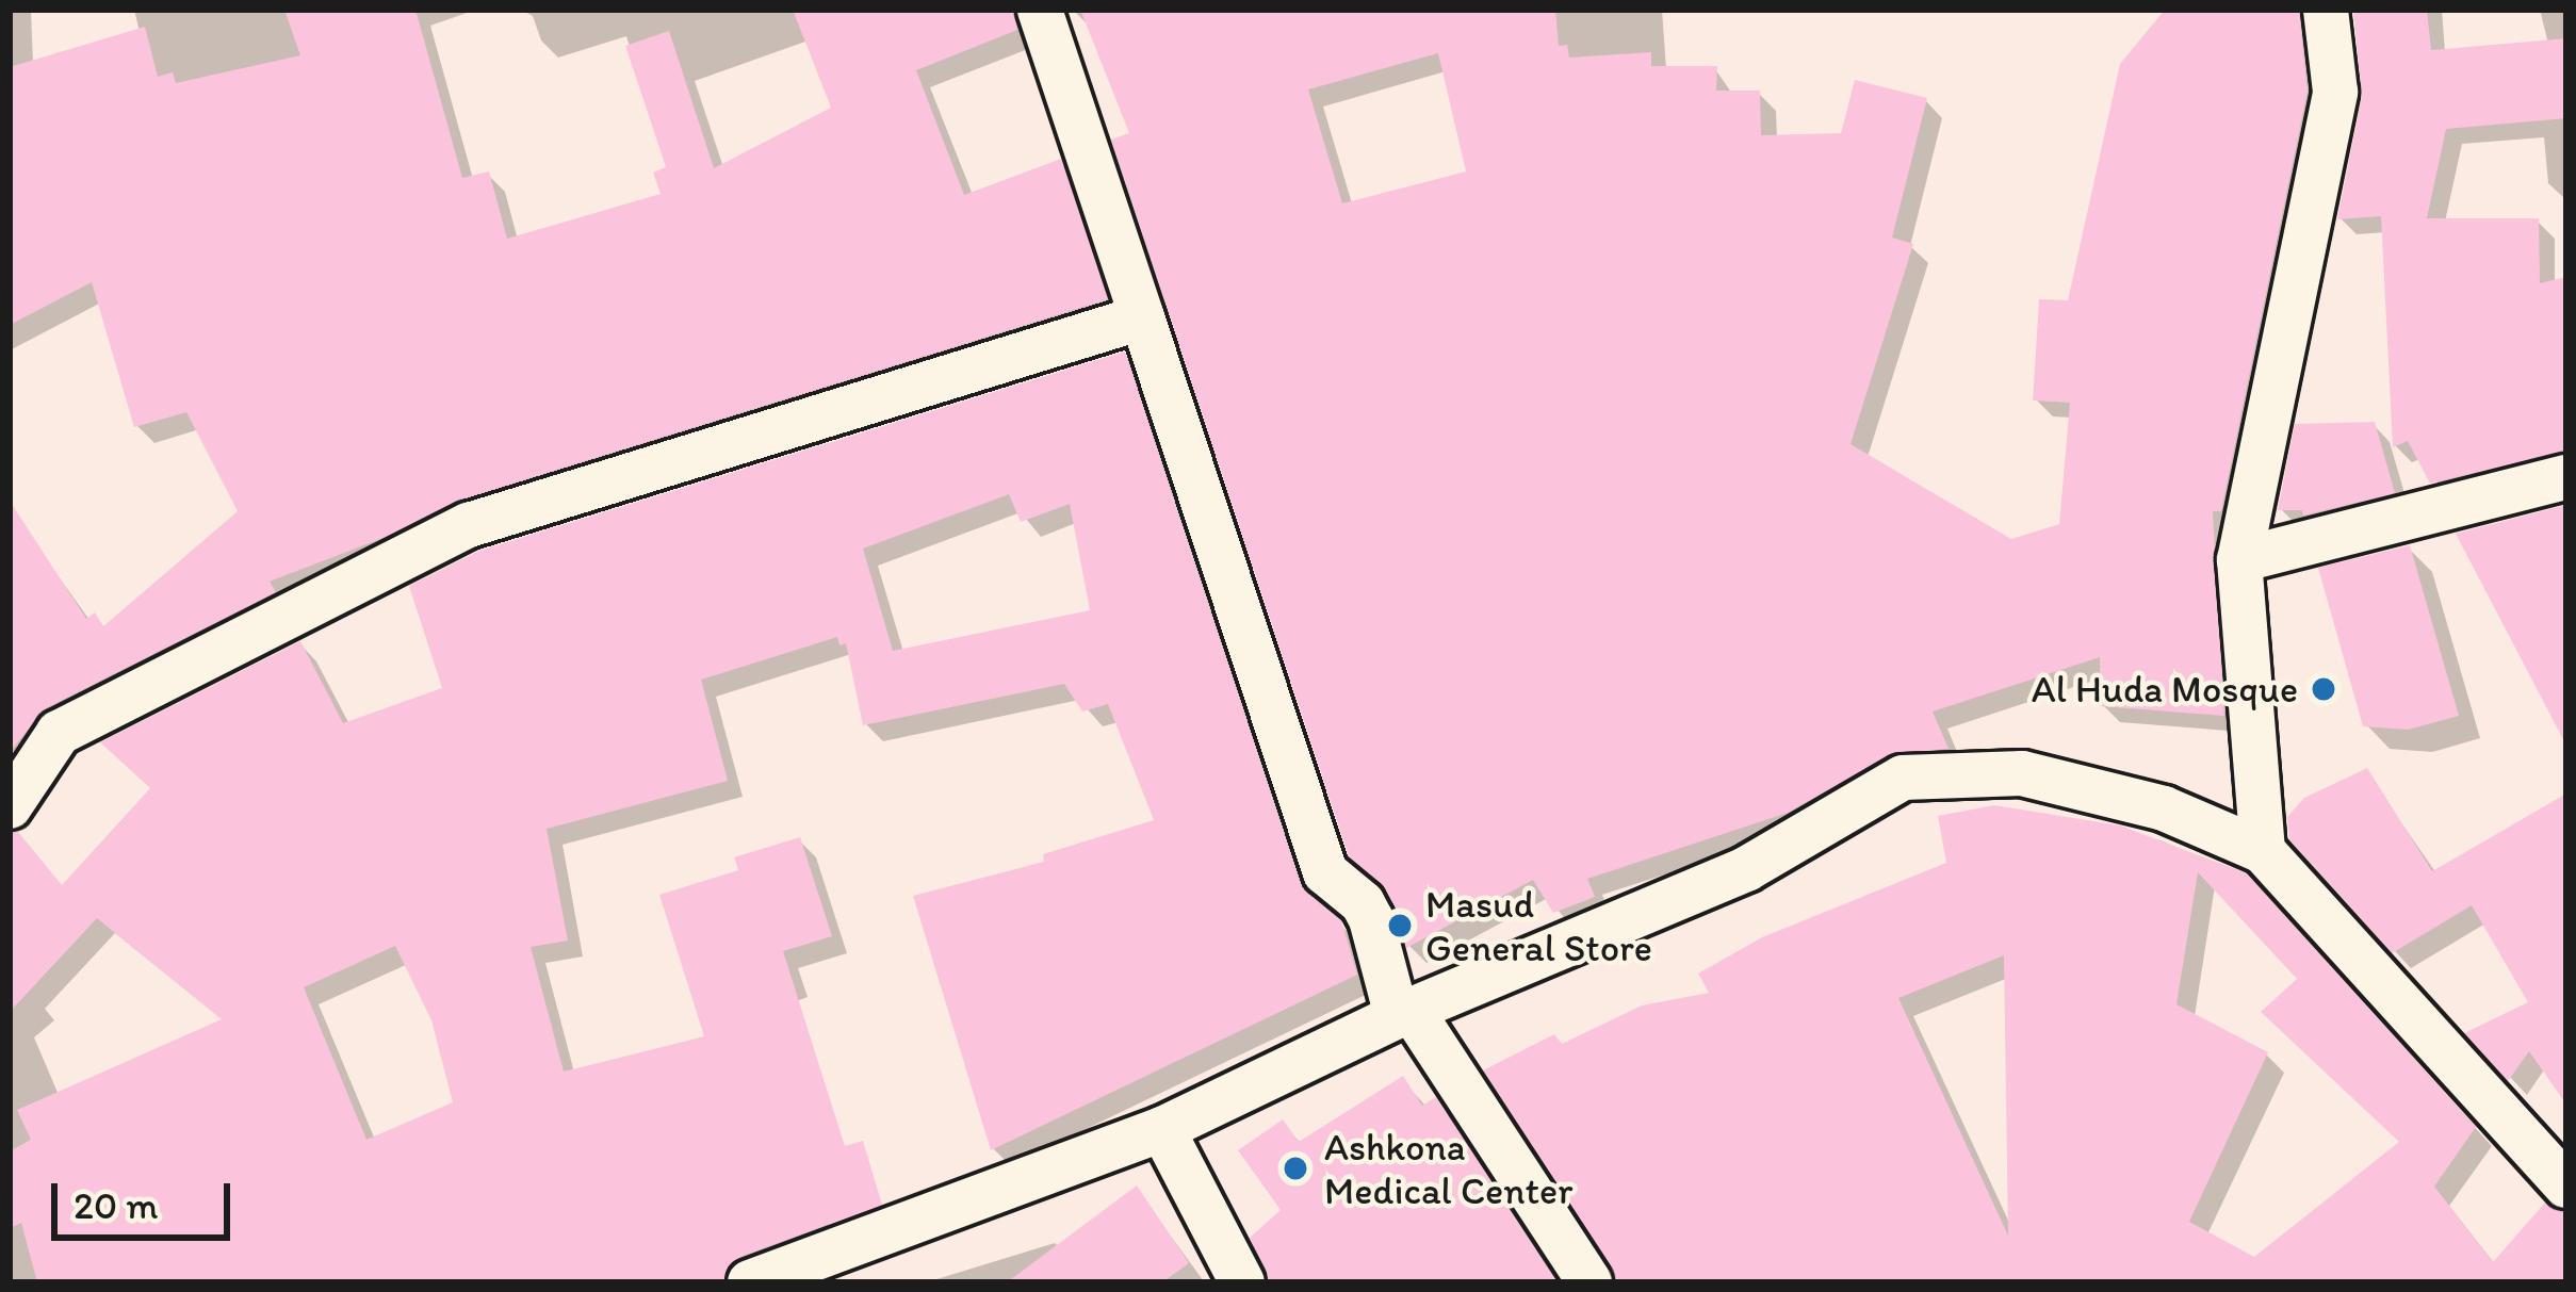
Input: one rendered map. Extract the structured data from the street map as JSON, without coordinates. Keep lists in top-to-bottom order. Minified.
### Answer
{"places":["Al Huda Mosque","Masud General Store","Ashkona Medical Center"],"scale_bar":"20 m"}
